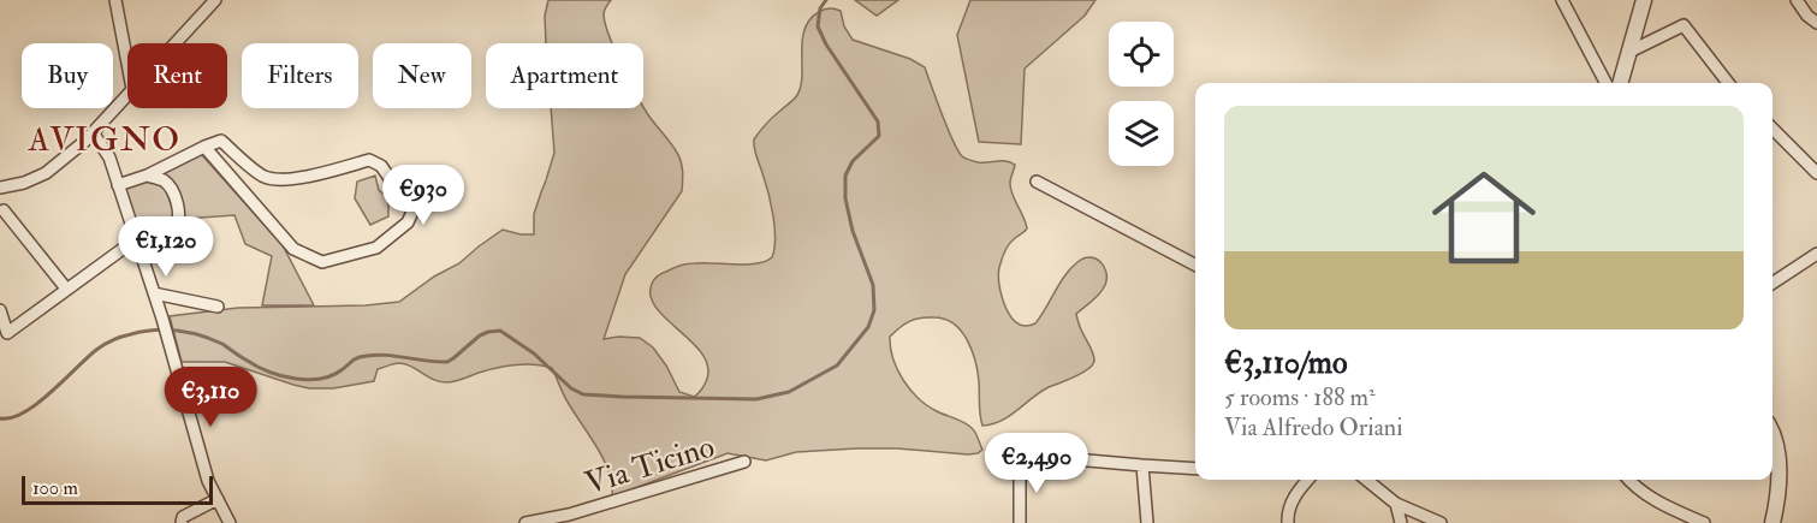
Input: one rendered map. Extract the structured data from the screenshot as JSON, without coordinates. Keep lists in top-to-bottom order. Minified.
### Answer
{"streets":{"street":["Via Ticino"]},"districts":["AVIGNO"],"scale_bar":"100 m","page":{"chip":["Buy","Rent","Filters","New","Apartment"],"list":[{"name":"€3,110/mo","note":"5 rooms · 188 m² · Via Alfredo Oriani"}],"price":["€930","€1,120","€3,110","€2,490"],"scale":"100 m"}}
